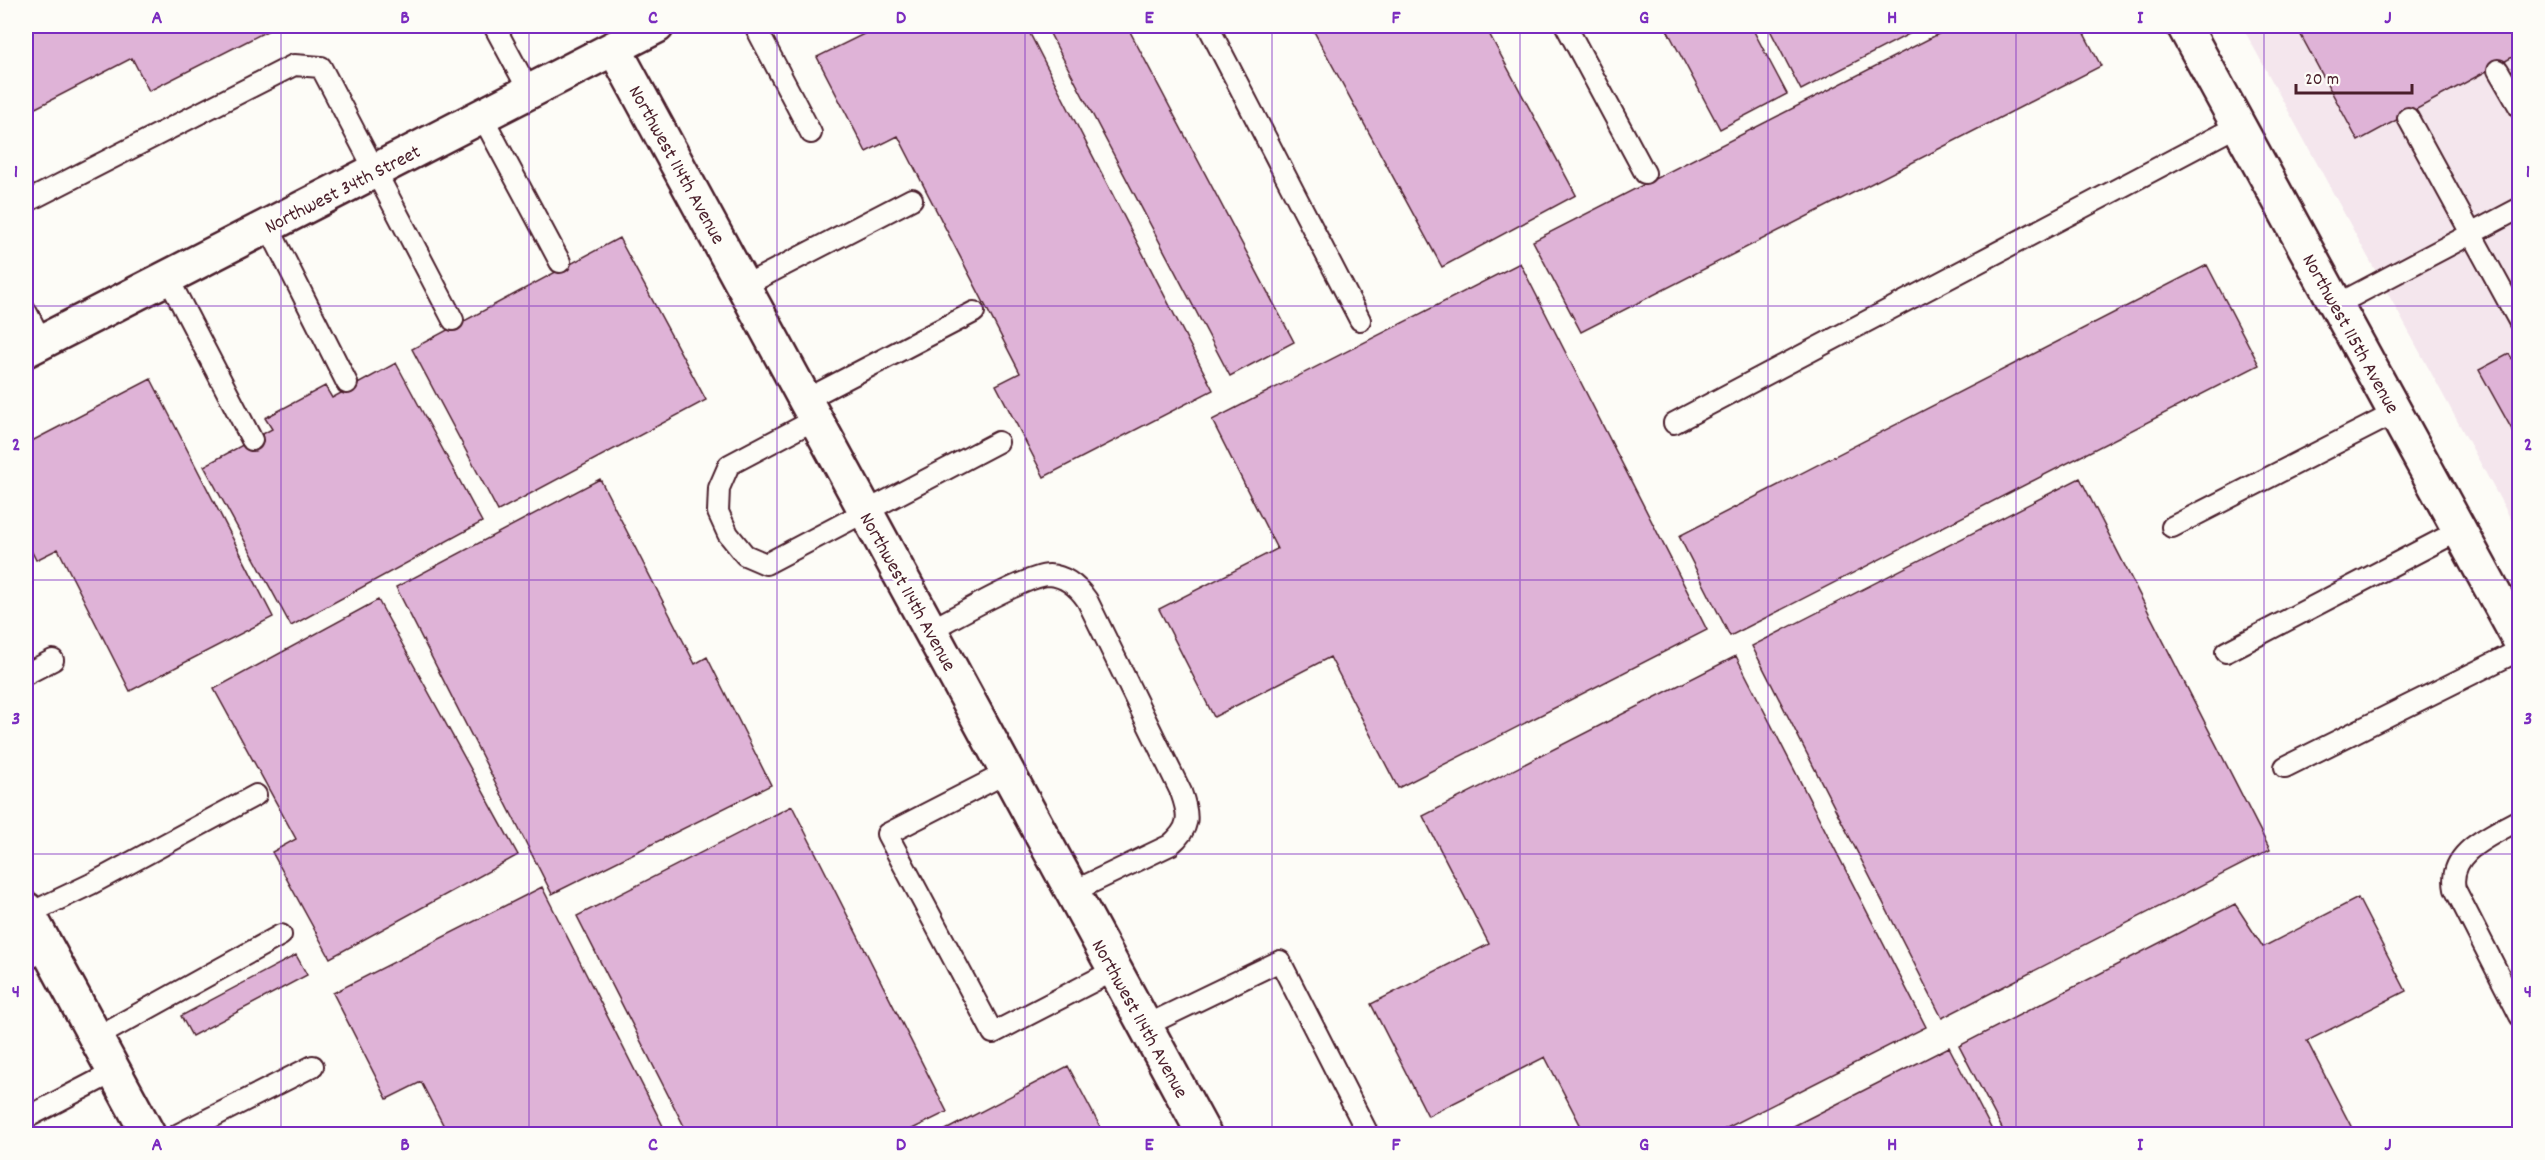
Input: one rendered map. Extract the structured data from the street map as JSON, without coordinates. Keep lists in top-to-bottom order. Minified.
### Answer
{"streets":{"street":["Northwest 114th Avenue","Northwest 34th Street","Northwest 115th Avenue"]},"crossings":[["Northwest 114th Avenue","Northwest 34th Street"]],"scale_bar":"20 m","grid":{"columns":["A","B","C","D","E","F","G","H","I","J"],"rows":["1","2","3","4"]}}
